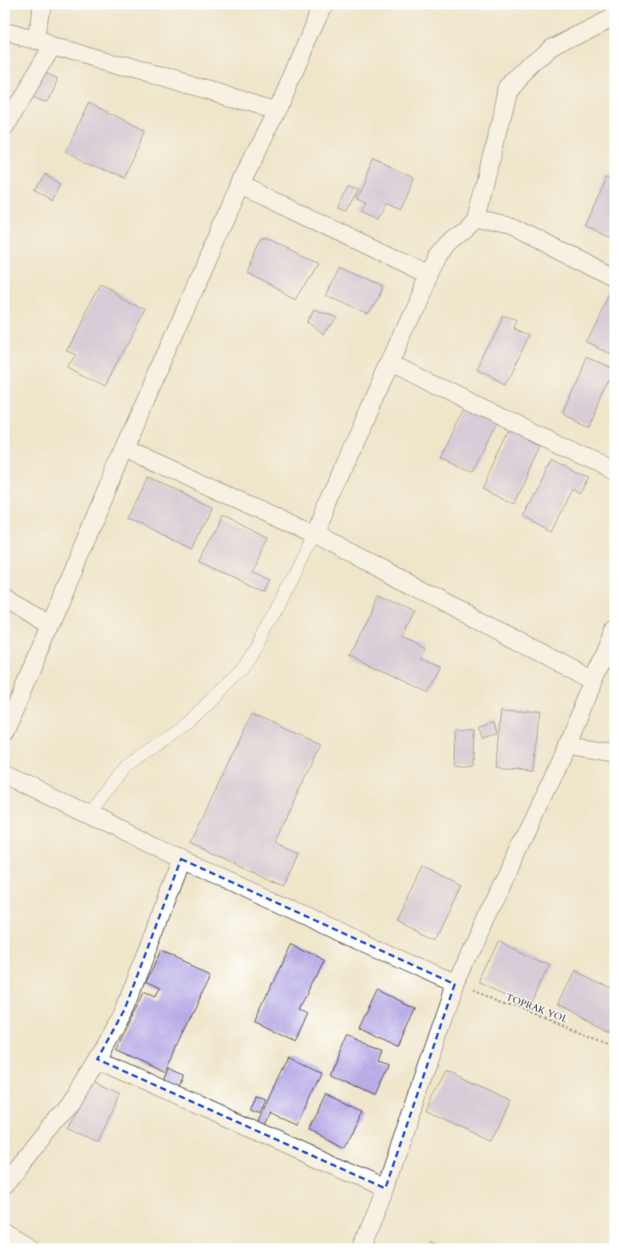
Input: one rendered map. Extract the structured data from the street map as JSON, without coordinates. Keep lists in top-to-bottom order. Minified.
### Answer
{"streets":{"path":["TOPRAK YOL"]}}
